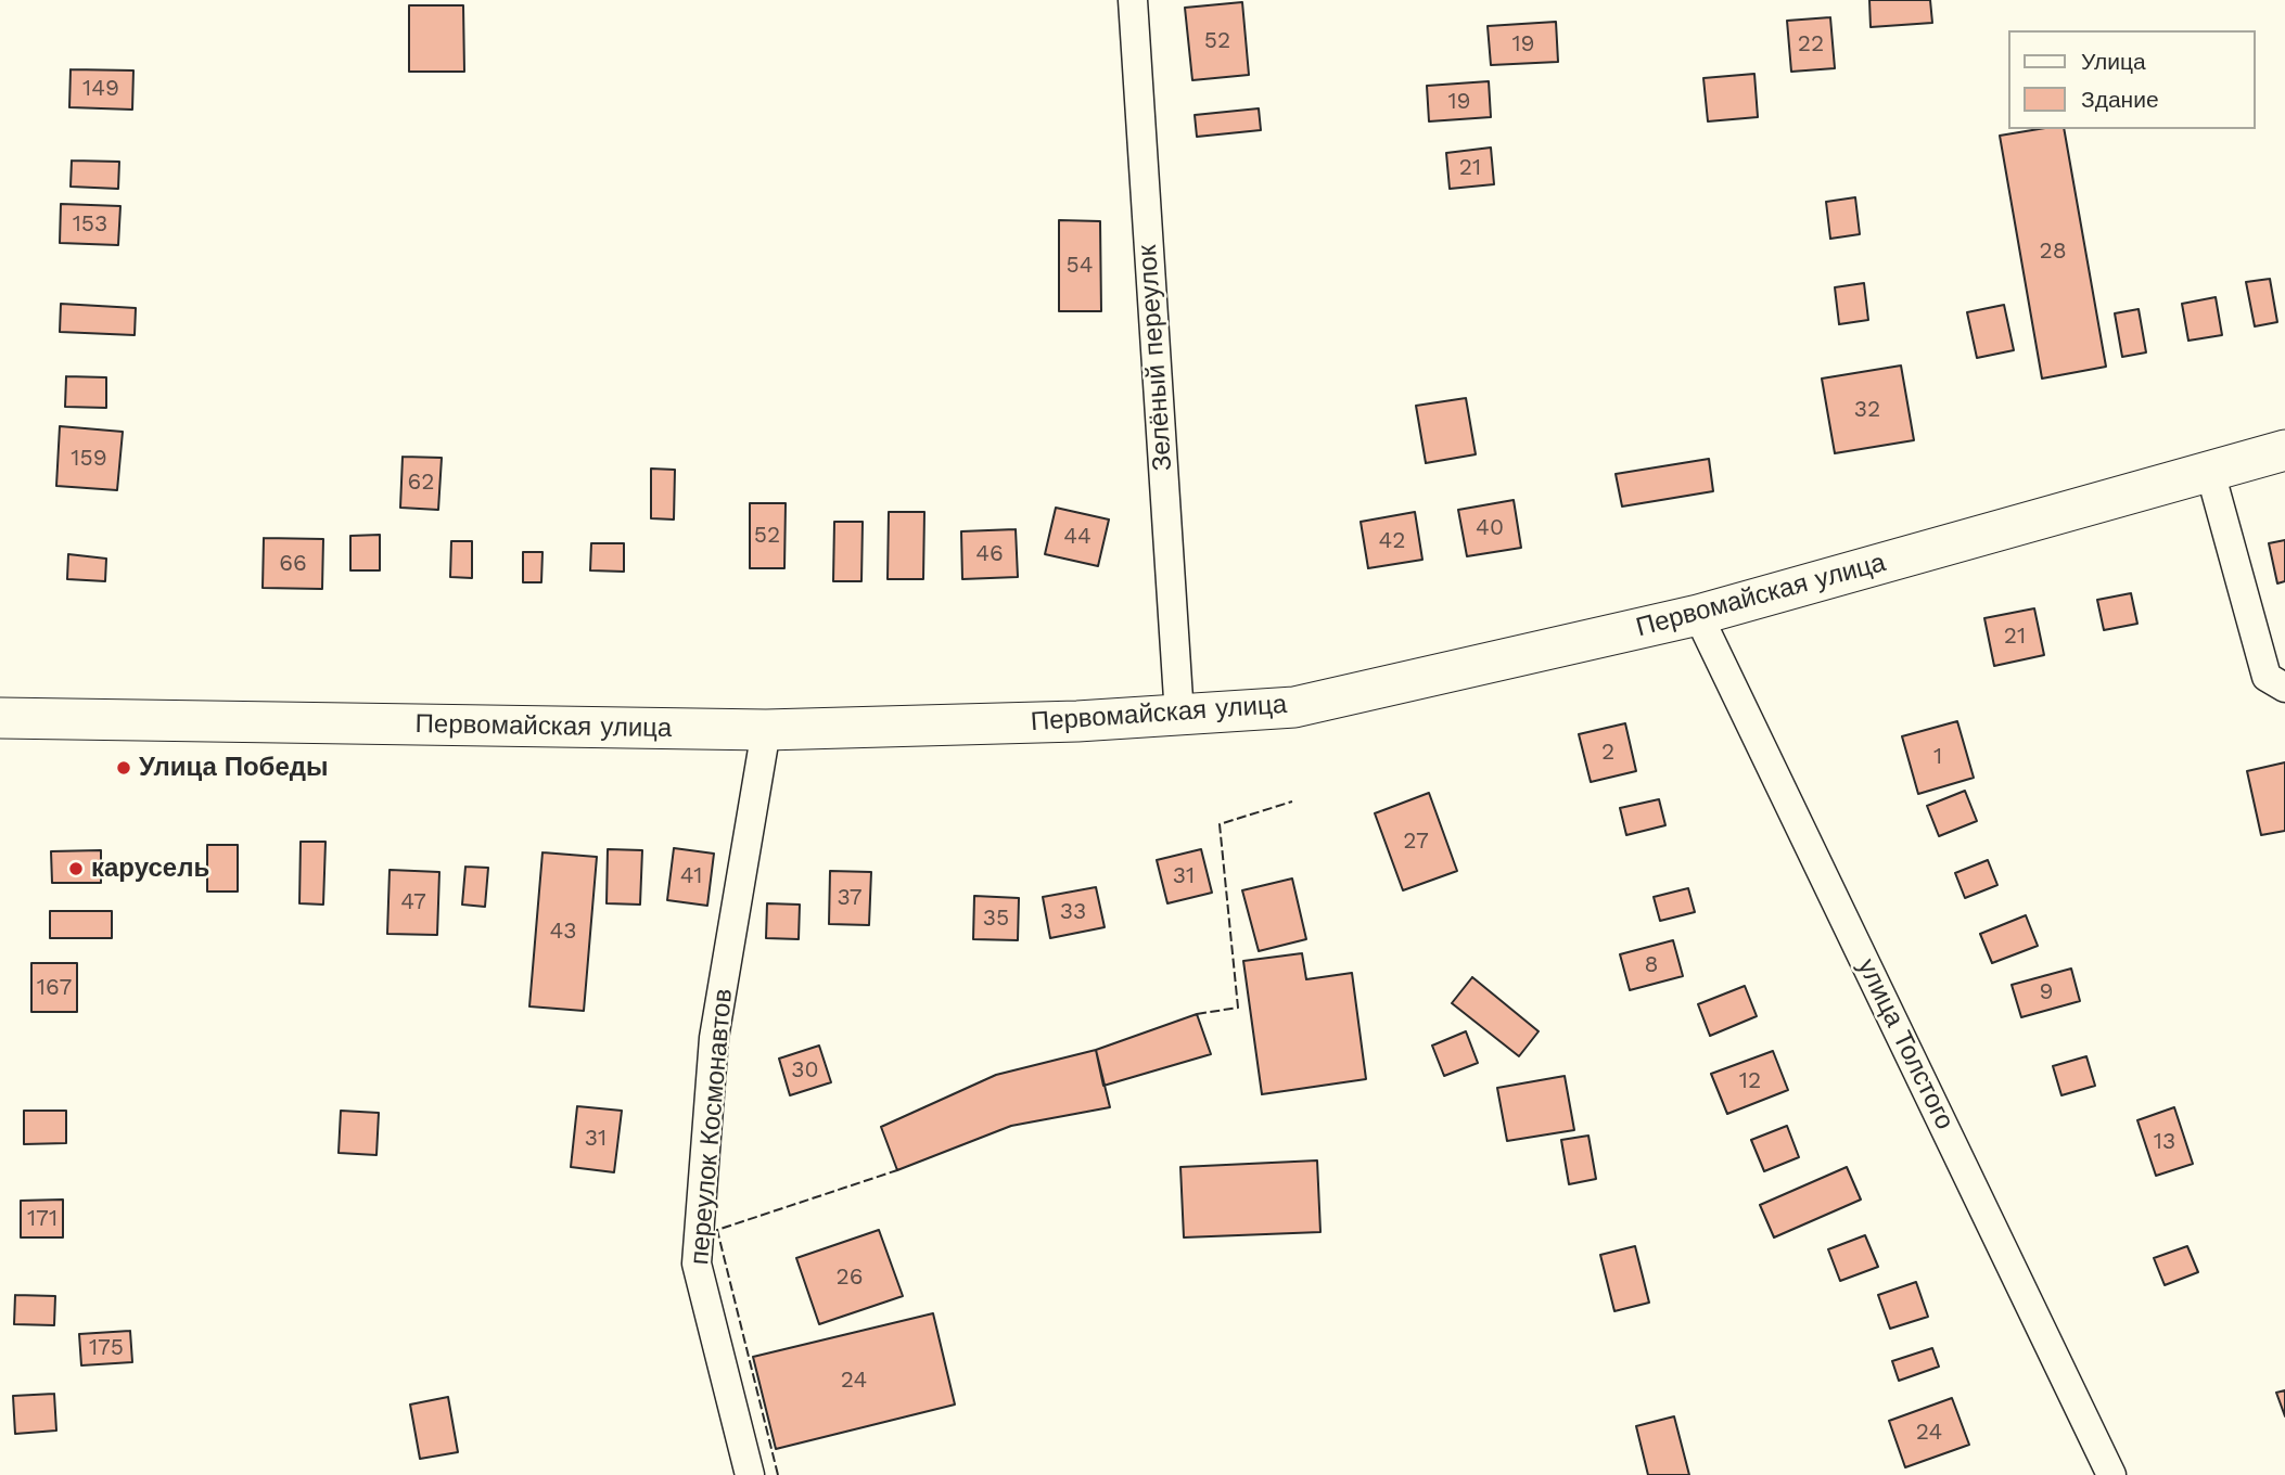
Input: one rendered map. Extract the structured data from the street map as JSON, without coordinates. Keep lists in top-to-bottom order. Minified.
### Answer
{"streets":{"main road":["Первомайская улица"],"street":["Зелёный переулок","улица Толстого","переулок Космонавтов"]},"crossings":[["Зелёный переулок","Первомайская улица"],["Первомайская улица","улица Толстого"],["Первомайская улица","переулок Космонавтов"]],"places":["Улица Победы","карусель"],"house_numbers":["52","19","22","149","19","21","153","28","54","32","159","62","40","52","44","42","46","66","21","2","1","27","41","31","37","47","33","35","43","8","167","9","30","12","31","13","171","26","175","24","24"],"legend":["Улица","Здание"]}
